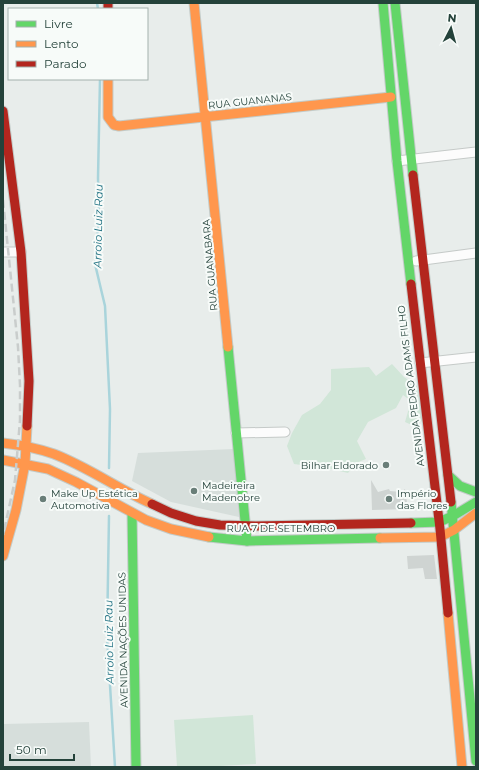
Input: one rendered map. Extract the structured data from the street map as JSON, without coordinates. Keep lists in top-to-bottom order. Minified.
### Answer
{"streets":{"main road":["RUA GUANANAS","RUA GUANABARA","AVENIDA PEDRO ADAMS FILHO","RUA 7 DE SETEMBRO","AVENIDA NAÇÕES UNIDAS"]},"crossings":[["RUA GUANANAS","RUA GUANABARA"],["RUA GUANANAS","AVENIDA PEDRO ADAMS FILHO"],["RUA GUANABARA","RUA 7 DE SETEMBRO"],["AVENIDA PEDRO ADAMS FILHO","RUA 7 DE SETEMBRO"],["RUA 7 DE SETEMBRO","AVENIDA NAÇÕES UNIDAS"]],"water":["Arroio Luiz Rau"],"places":["Bilhar Eldorado","Madeireira Madenobre","Make Up Estética Automotiva","Império das Flores"],"legend":["Livre","Lento","Parado"],"scale_bar":"50 m","north":"top"}
